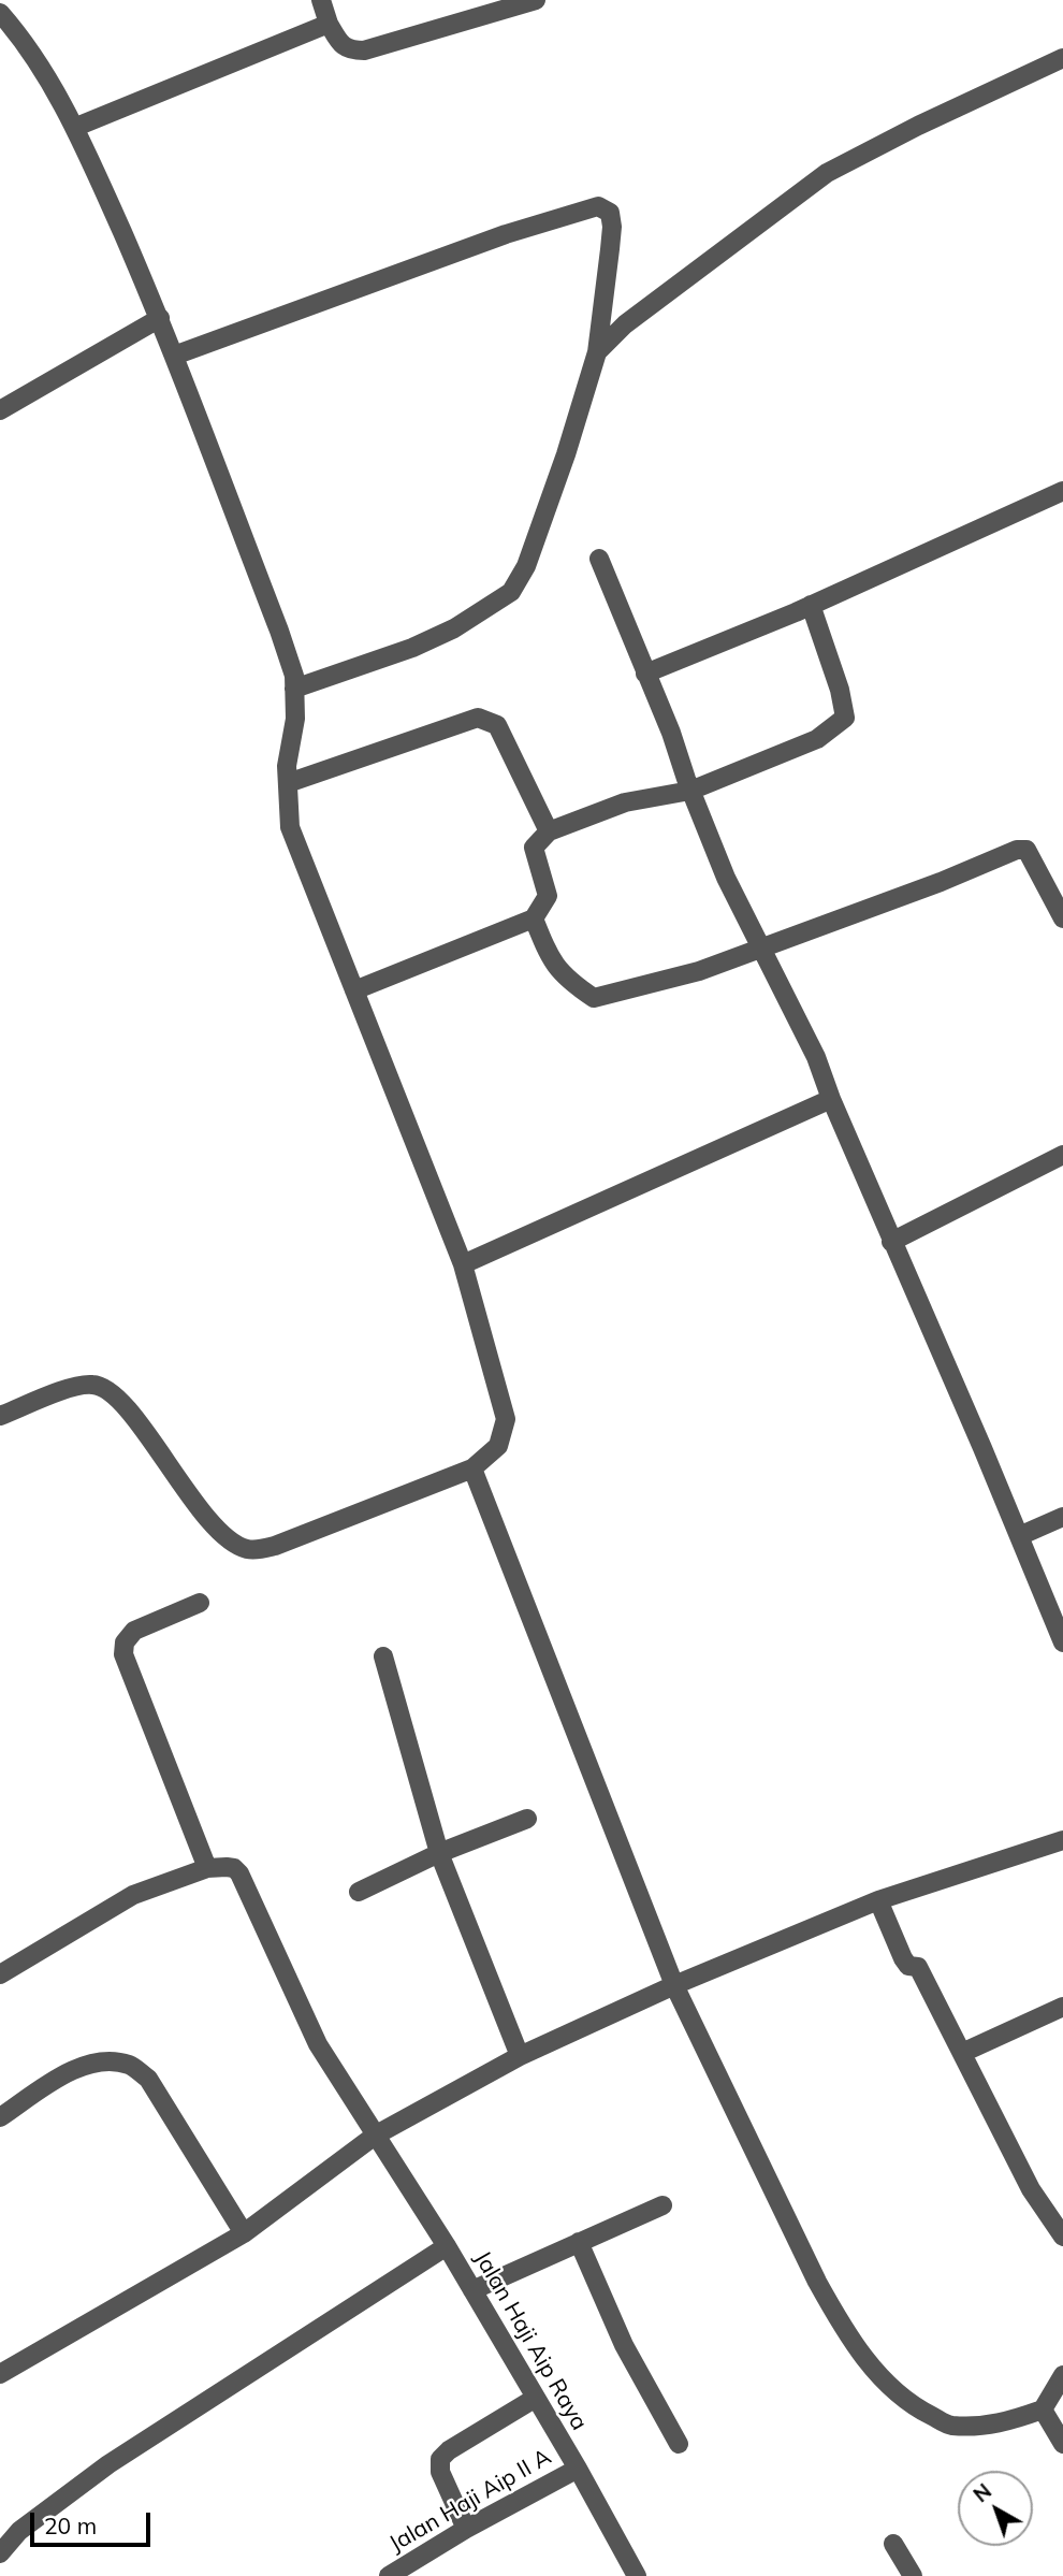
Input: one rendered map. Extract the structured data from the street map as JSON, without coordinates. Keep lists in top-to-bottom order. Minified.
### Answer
{"streets":{"street":["Jalan Haji Aip Raya","Jalan Haji Aip II A"]},"crossings":[["Jalan Haji Aip Raya","Jalan Haji Aip II A"]],"scale_bar":"20 m","north":"top left"}
